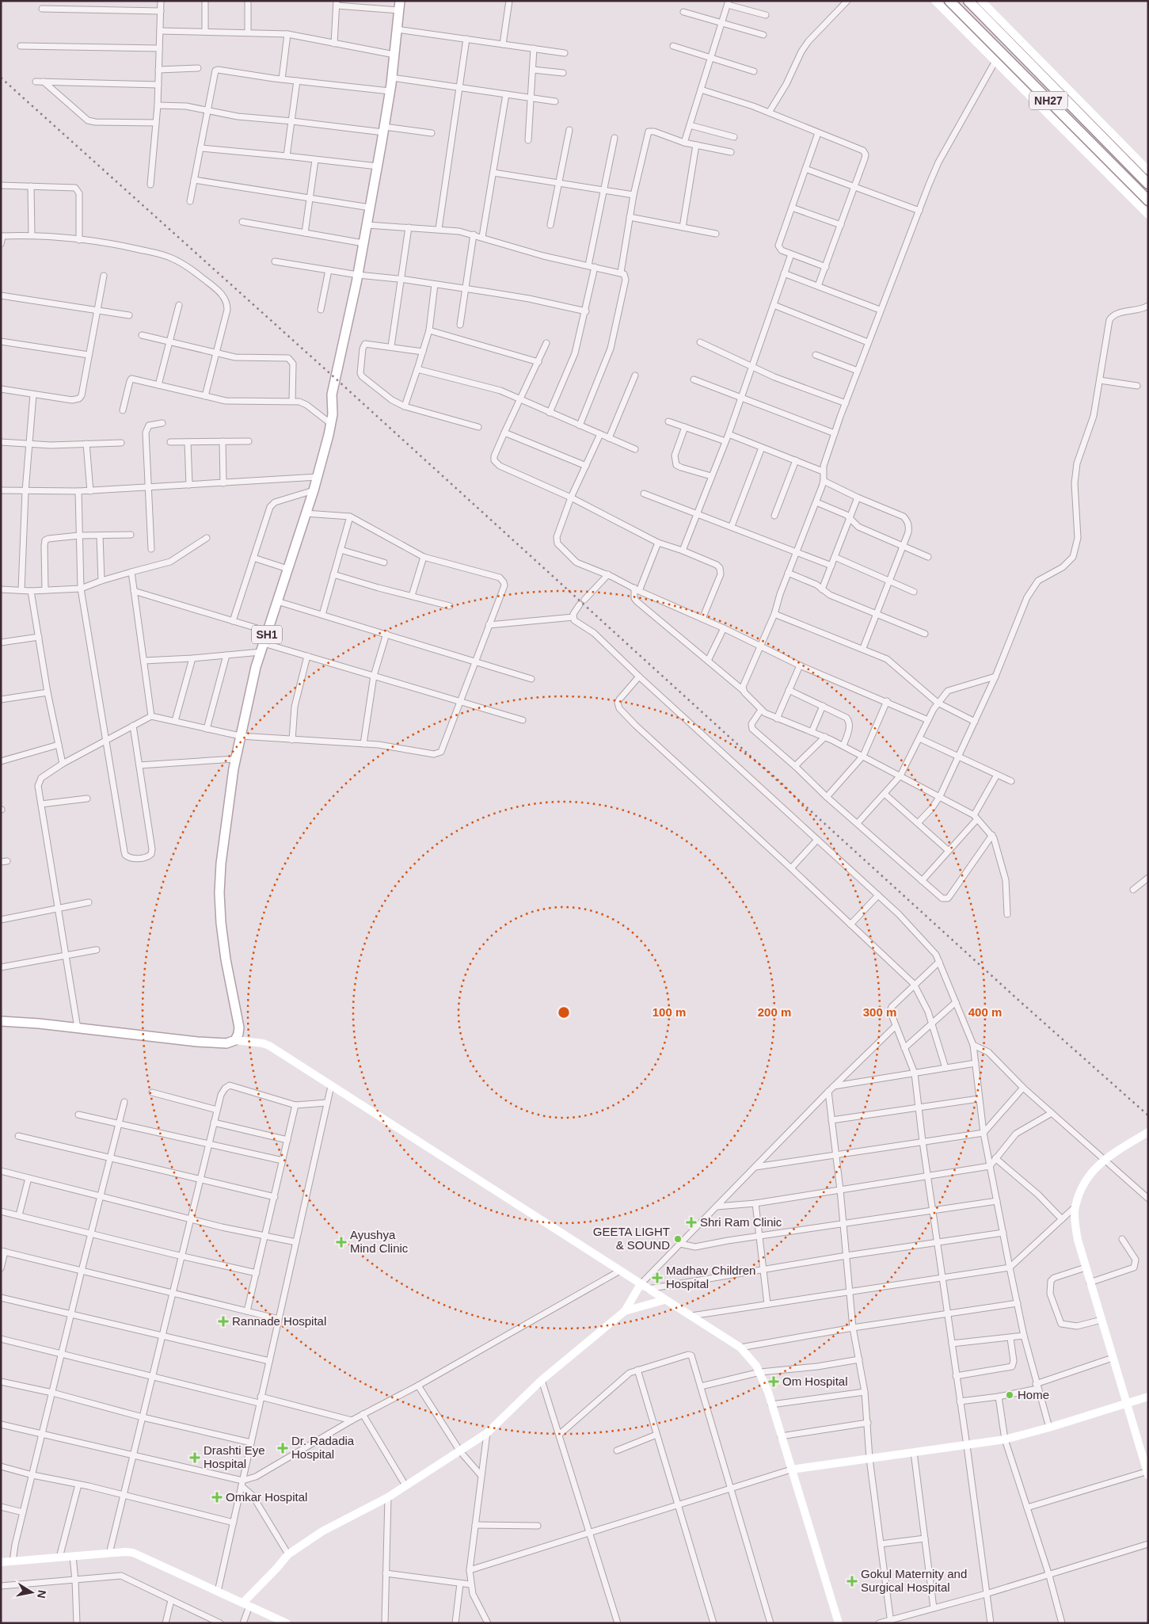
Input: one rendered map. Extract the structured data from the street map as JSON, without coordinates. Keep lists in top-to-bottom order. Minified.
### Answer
{"streets":{"highway":["NH27"],"main road":["SH1"]},"places":{"health":["Shri Ram Clinic","Ayushya Mind Clinic","Madhav Children Hospital","Rannade Hospital","Om Hospital","Dr. Radadia Hospital","Drashti Eye Hospital","Omkar Hospital","Gokul Maternity and Surgical Hospital"],"other":["GEETA LIGHT & SOUND","Home"]},"north":"right","rings":["100 m","200 m","300 m","400 m"]}
